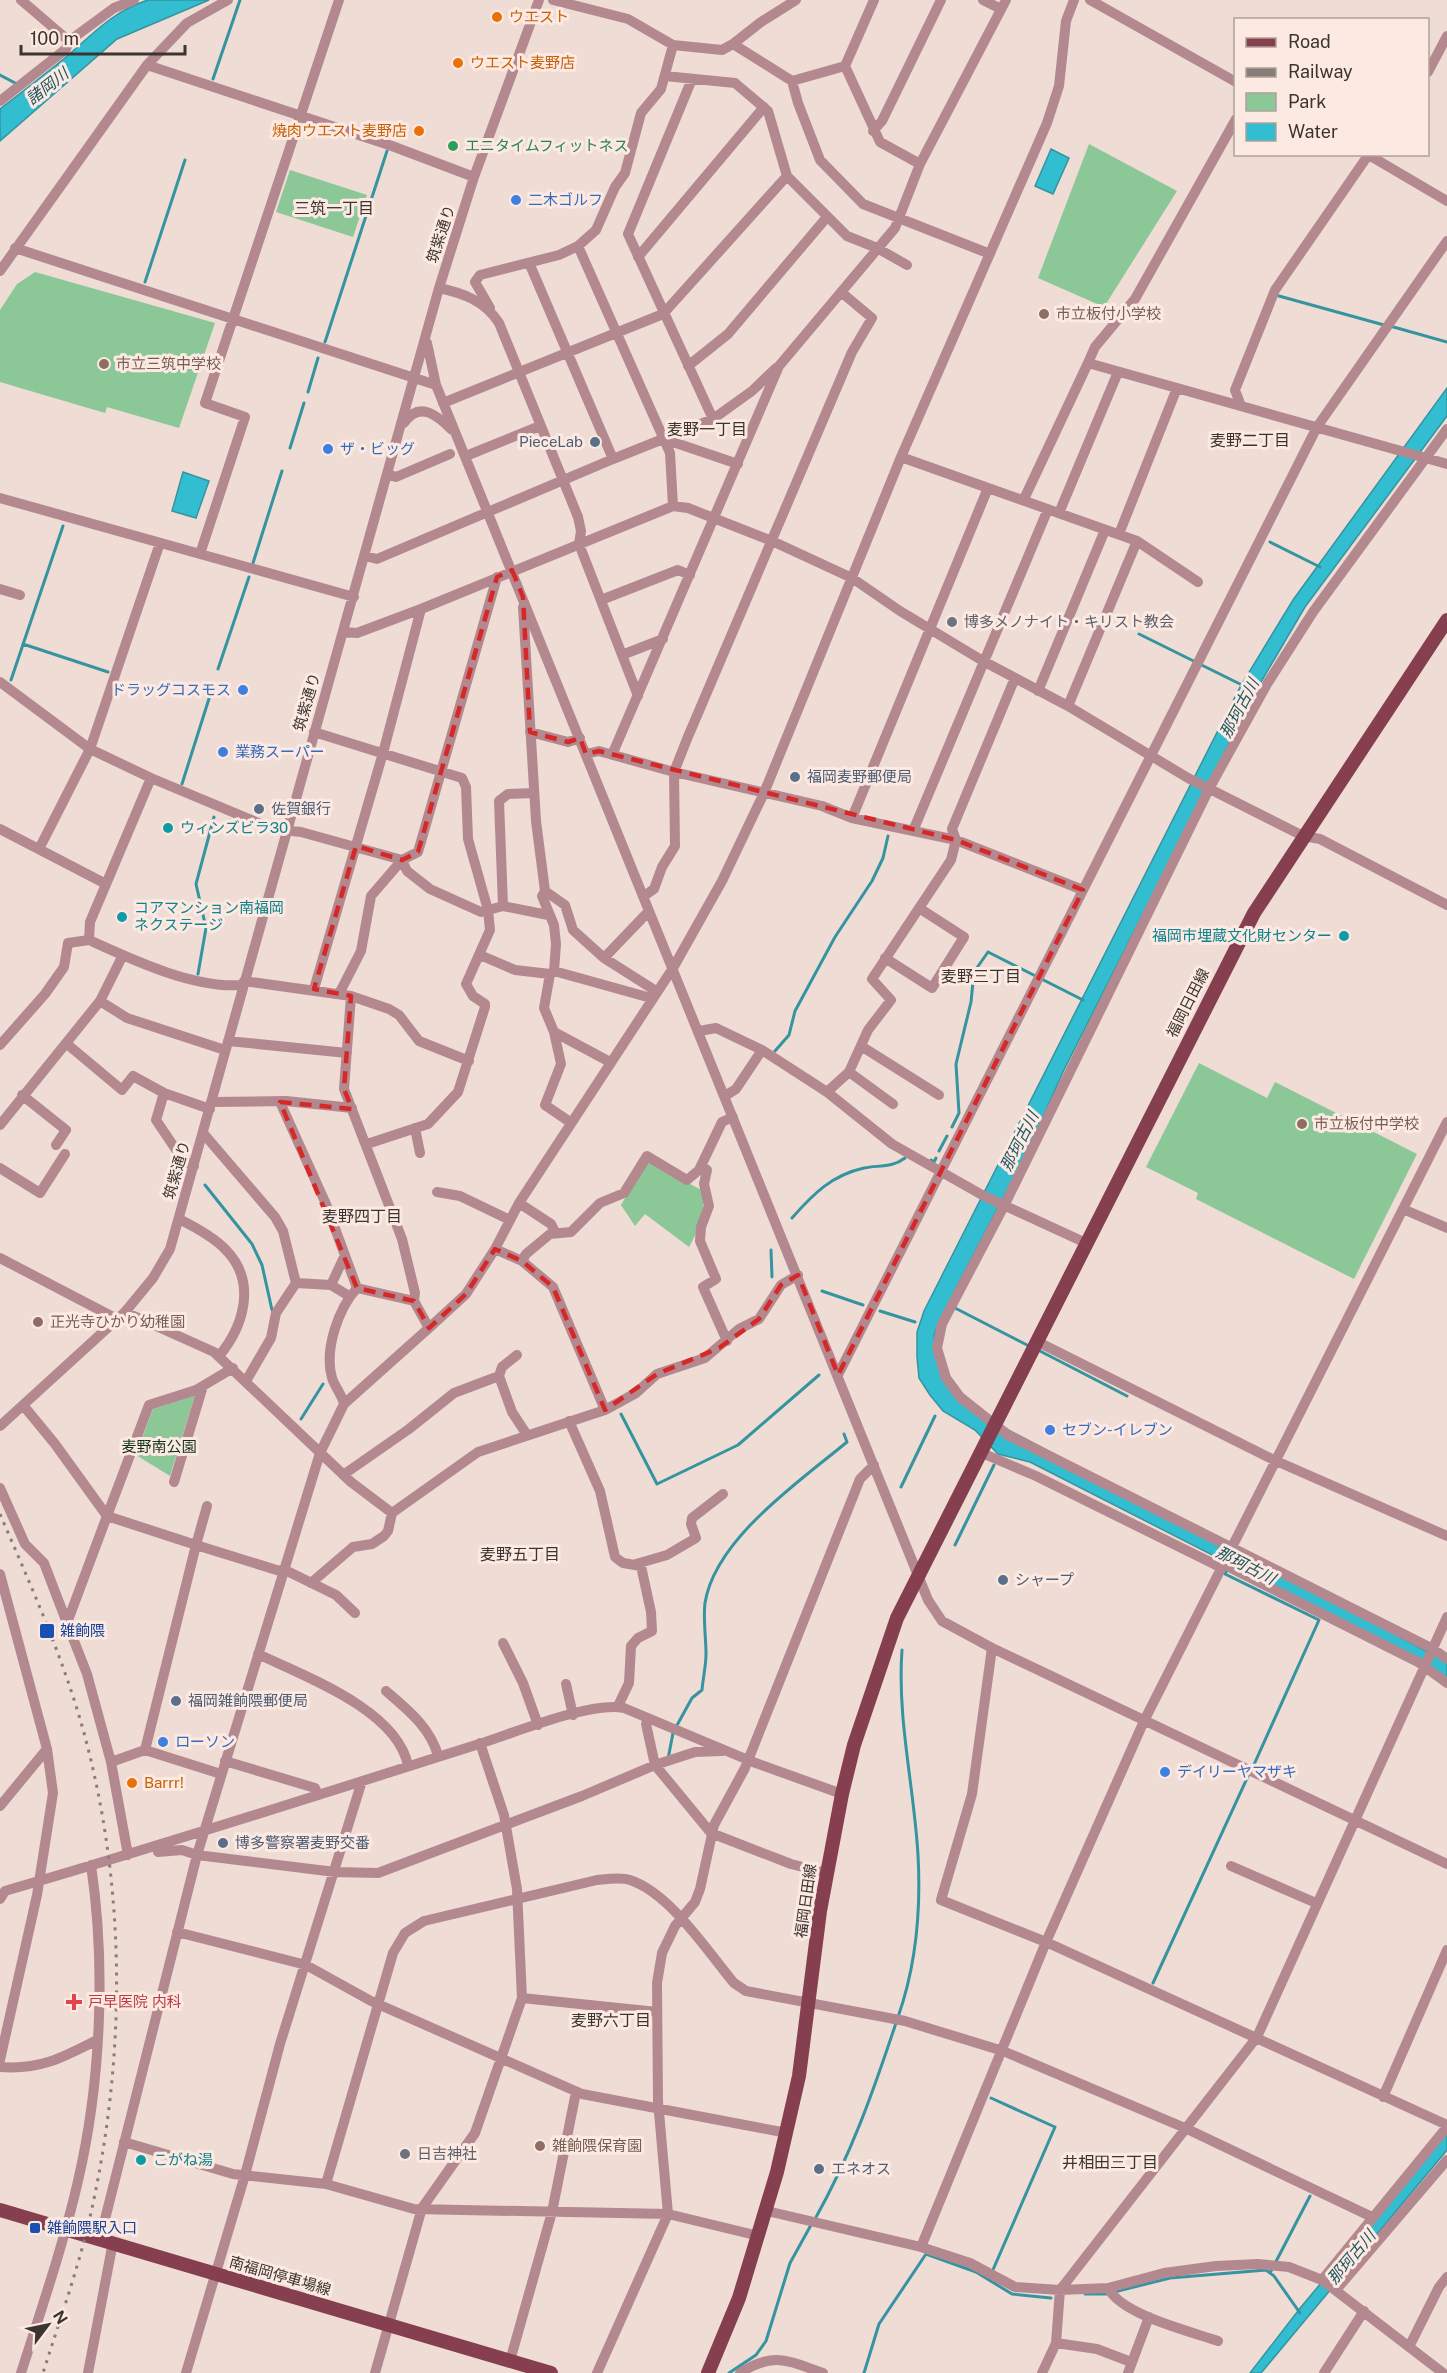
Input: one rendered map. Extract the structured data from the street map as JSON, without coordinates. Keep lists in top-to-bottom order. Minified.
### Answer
{"streets":{"main road":["福岡日田線","南福岡停車場線"],"street":["筑紫通り"]},"districts":["三筑一丁目","麦野一丁目","麦野二丁目","麦野三丁目","麦野四丁目","麦野五丁目","麦野六丁目","井相田三丁目"],"water":["諸岡川","那珂古川"],"parks":["麦野南公園"],"places":{"other":["ウエスト","ウエスト麦野店","焼肉ウエスト麦野店","エニタイムフィットネス","二木ゴルフ","市立板付小学校","市立三筑中学校","PieceLab","ザ・ビッグ","博多メノナイト・キリスト教会","ドラッグコスモス","業務スーパー","福岡麦野郵便局","佐賀銀行","ウィンズビラ30","コアマンション南福岡 ネクステージ","福岡市埋蔵文化財センター","市立板付中学校","正光寺ひかり幼稚園","セブン-イレブン","シャープ","福岡雑餉隈郵便局","ローソン","デイリーヤマザキ","Barrr!","博多警察署麦野交番","雑餉隈保育園","日吉神社","こがね湯","エネオス"],"transit":["雑餉隈","雑餉隈駅入口"],"health":["戸早医院 内科"]},"legend":["Road","Railway","Park","Water"],"scale_bar":"100 m","north":"top right"}
